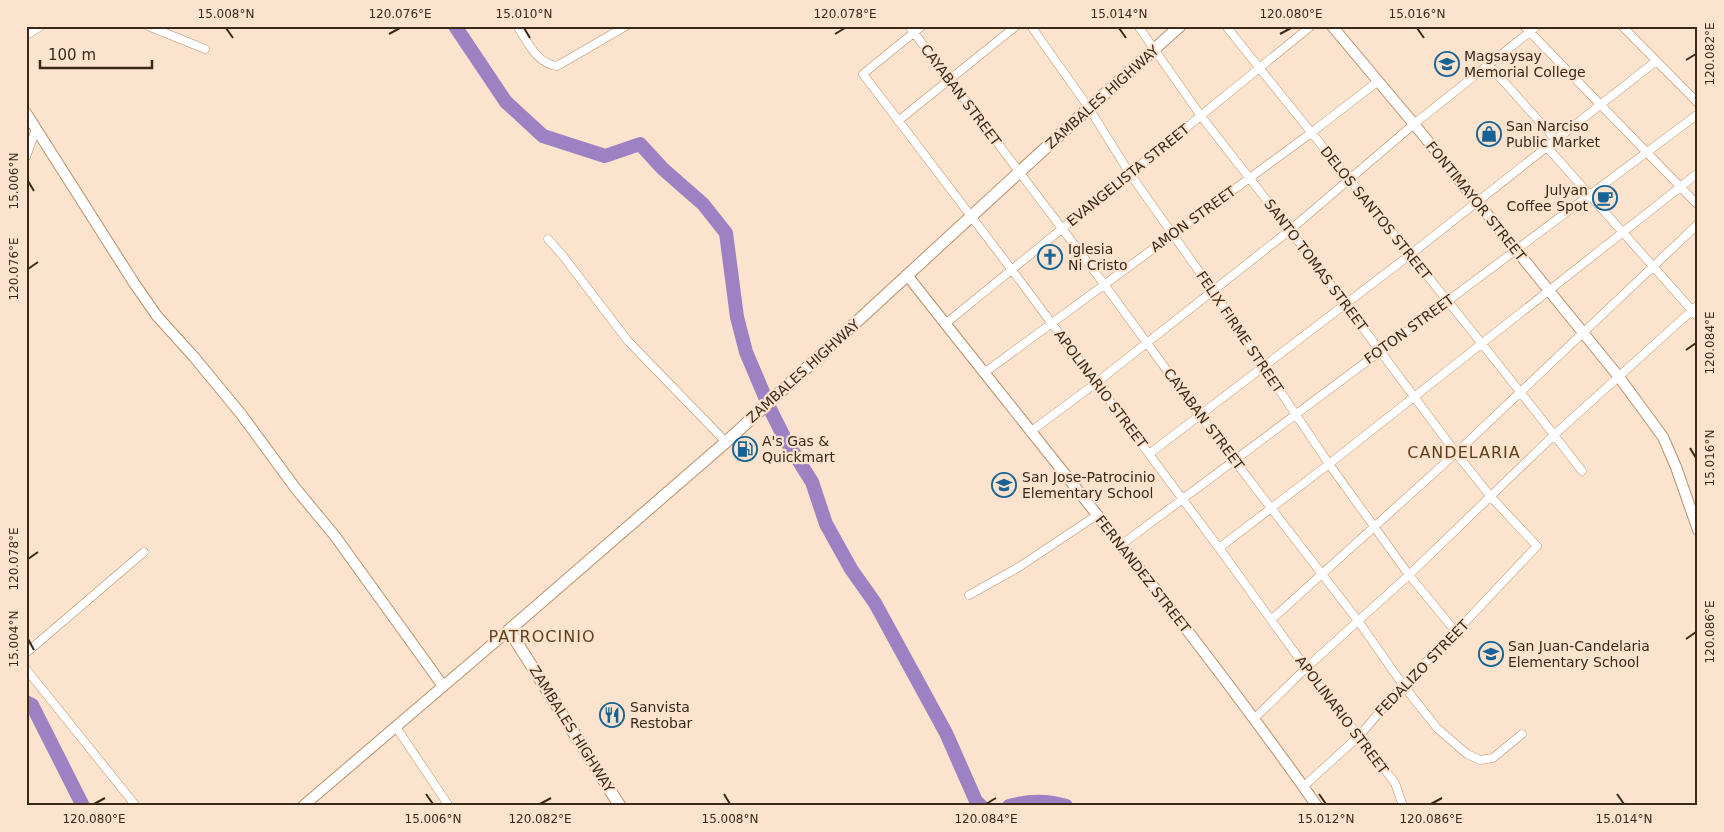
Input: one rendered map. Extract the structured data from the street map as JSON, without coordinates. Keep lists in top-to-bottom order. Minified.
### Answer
{"streets":{"main road":["ZAMBALES HIGHWAY"],"street":["CAYABAN STREET","EVANGELISTA STREET","FONTIMAYOR STREET","DELOS SANTOS STREET","AMON STREET","SANTO TOMAS STREET","FOTON STREET","FELIX FIRME STREET","APOLINARIO STREET","FERNANDEZ STREET","FEDALIZO STREET"]},"crossings":[["CAYABAN STREET","ZAMBALES HIGHWAY"],["CAYABAN STREET","EVANGELISTA STREET"],["CAYABAN STREET","AMON STREET"],["CAYABAN STREET","FOTON STREET"],["CAYABAN STREET","APOLINARIO STREET"],["CAYABAN STREET","FEDALIZO STREET"],["ZAMBALES HIGHWAY","SANTO TOMAS STREET"],["ZAMBALES HIGHWAY","FELIX FIRME STREET"],["ZAMBALES HIGHWAY","APOLINARIO STREET"],["ZAMBALES HIGHWAY","FERNANDEZ STREET"],["EVANGELISTA STREET","DELOS SANTOS STREET"],["EVANGELISTA STREET","SANTO TOMAS STREET"],["EVANGELISTA STREET","FELIX FIRME STREET"],["EVANGELISTA STREET","APOLINARIO STREET"],["EVANGELISTA STREET","FERNANDEZ STREET"],["FONTIMAYOR STREET","AMON STREET"],["FONTIMAYOR STREET","FOTON STREET"],["DELOS SANTOS STREET","AMON STREET"],["DELOS SANTOS STREET","FOTON STREET"],["AMON STREET","SANTO TOMAS STREET"],["AMON STREET","FELIX FIRME STREET"],["AMON STREET","APOLINARIO STREET"],["AMON STREET","FERNANDEZ STREET"],["SANTO TOMAS STREET","FOTON STREET"],["SANTO TOMAS STREET","FEDALIZO STREET"],["FOTON STREET","FELIX FIRME STREET"],["FOTON STREET","APOLINARIO STREET"],["FOTON STREET","FERNANDEZ STREET"],["FELIX FIRME STREET","FEDALIZO STREET"],["APOLINARIO STREET","FEDALIZO STREET"],["FERNANDEZ STREET","FEDALIZO STREET"]],"districts":["CANDELARIA","PATROCINIO"],"places":{"school or university":["Magsaysay Memorial College","San Jose-Patrocinio Elementary School","San Juan-Candelaria Elementary School"],"shop":["San Narciso Public Market"],"cafe":["Julyan Coffee Spot"],"church":["Iglesia Ni Cristo"],"fuel station":["A's Gas & Quickmart"],"restaurant":["Sanvista Restobar"]},"scale_bar":"100 m","coordinates":["15.008°N","120.076°E","15.010°N","120.078°E","15.014°N","120.080°E","15.016°N","120.082°E","15.006°N","120.084°E","120.086°E","15.004°N","15.012°N"]}
